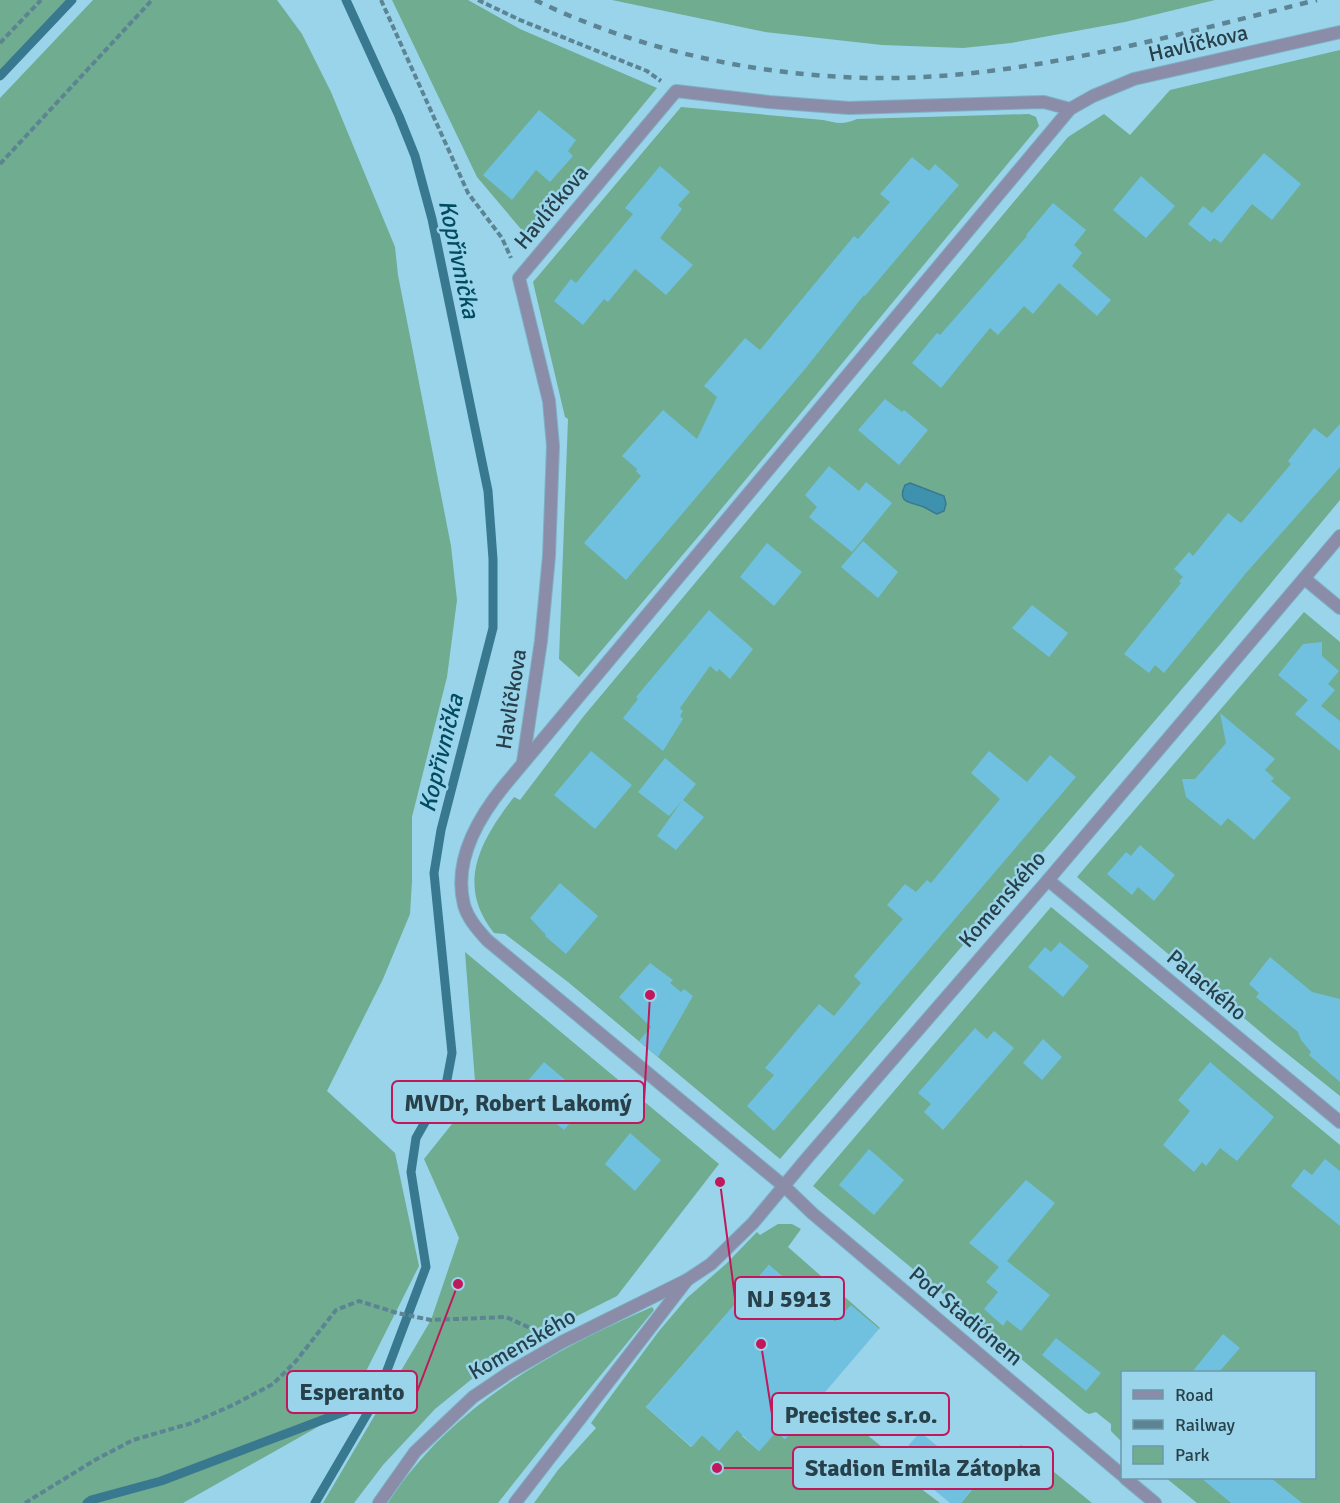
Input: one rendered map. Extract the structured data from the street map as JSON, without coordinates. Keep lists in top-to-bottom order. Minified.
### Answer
{"streets":{"street":["Havlíčkova","Komenského","Palackého","Pod Stadiónem"]},"crossings":[["Havlíčkova","Komenského"],["Havlíčkova","Pod Stadiónem"],["Komenského","Palackého"],["Komenského","Pod Stadiónem"]],"water":["Kopřivnička"],"places":["MVDr, Robert Lakomý","NJ 5913","Esperanto","Precistec s.r.o.","Stadion Emila Zátopka"],"legend":["Road","Railway","Park"]}
